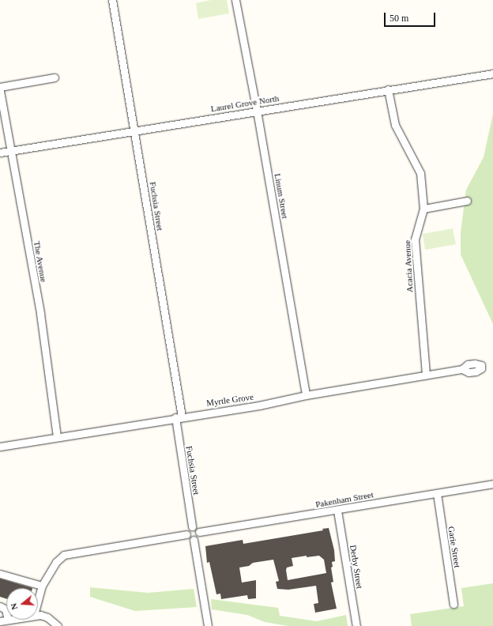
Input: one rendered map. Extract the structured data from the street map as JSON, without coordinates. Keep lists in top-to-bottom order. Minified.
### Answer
{"streets":{"street":["Laurel Grove North","Linum Street","Fuchsia Street","The Avenue","Acacia Avenue","Myrtle Grove","Pakenham Street","Garie Street","Derby Street"]},"crossings":[["Laurel Grove North","Linum Street"],["Laurel Grove North","Fuchsia Street"],["Laurel Grove North","The Avenue"],["Laurel Grove North","Acacia Avenue"],["Linum Street","Myrtle Grove"],["Fuchsia Street","Myrtle Grove"],["Fuchsia Street","Pakenham Street"],["The Avenue","Myrtle Grove"],["Acacia Avenue","Myrtle Grove"],["Pakenham Street","Garie Street"],["Pakenham Street","Derby Street"]],"scale_bar":"50 m","north":"left"}
